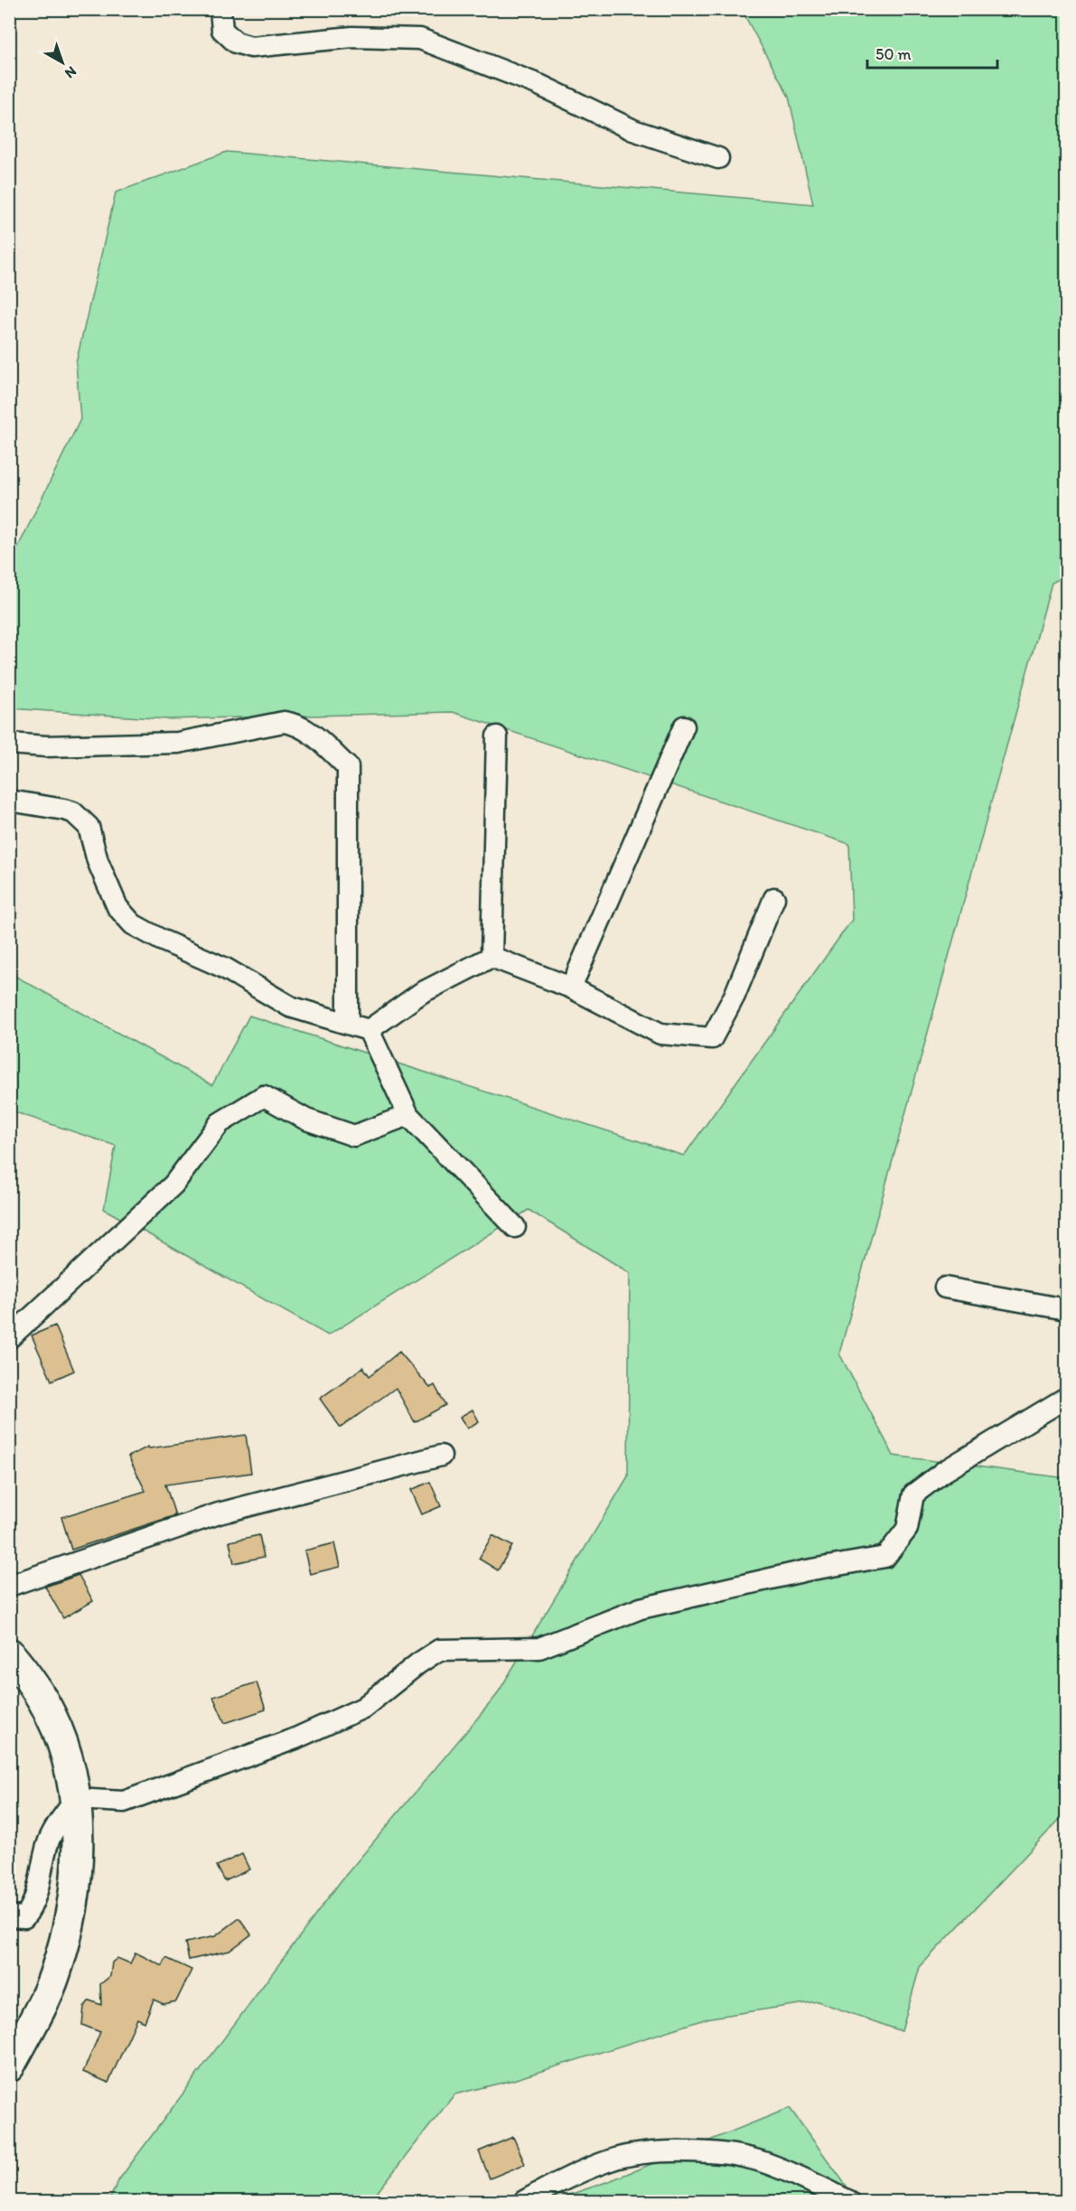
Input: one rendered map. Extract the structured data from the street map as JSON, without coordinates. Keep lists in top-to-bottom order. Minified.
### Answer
{"scale_bar":"50 m","north":"bottom right"}
